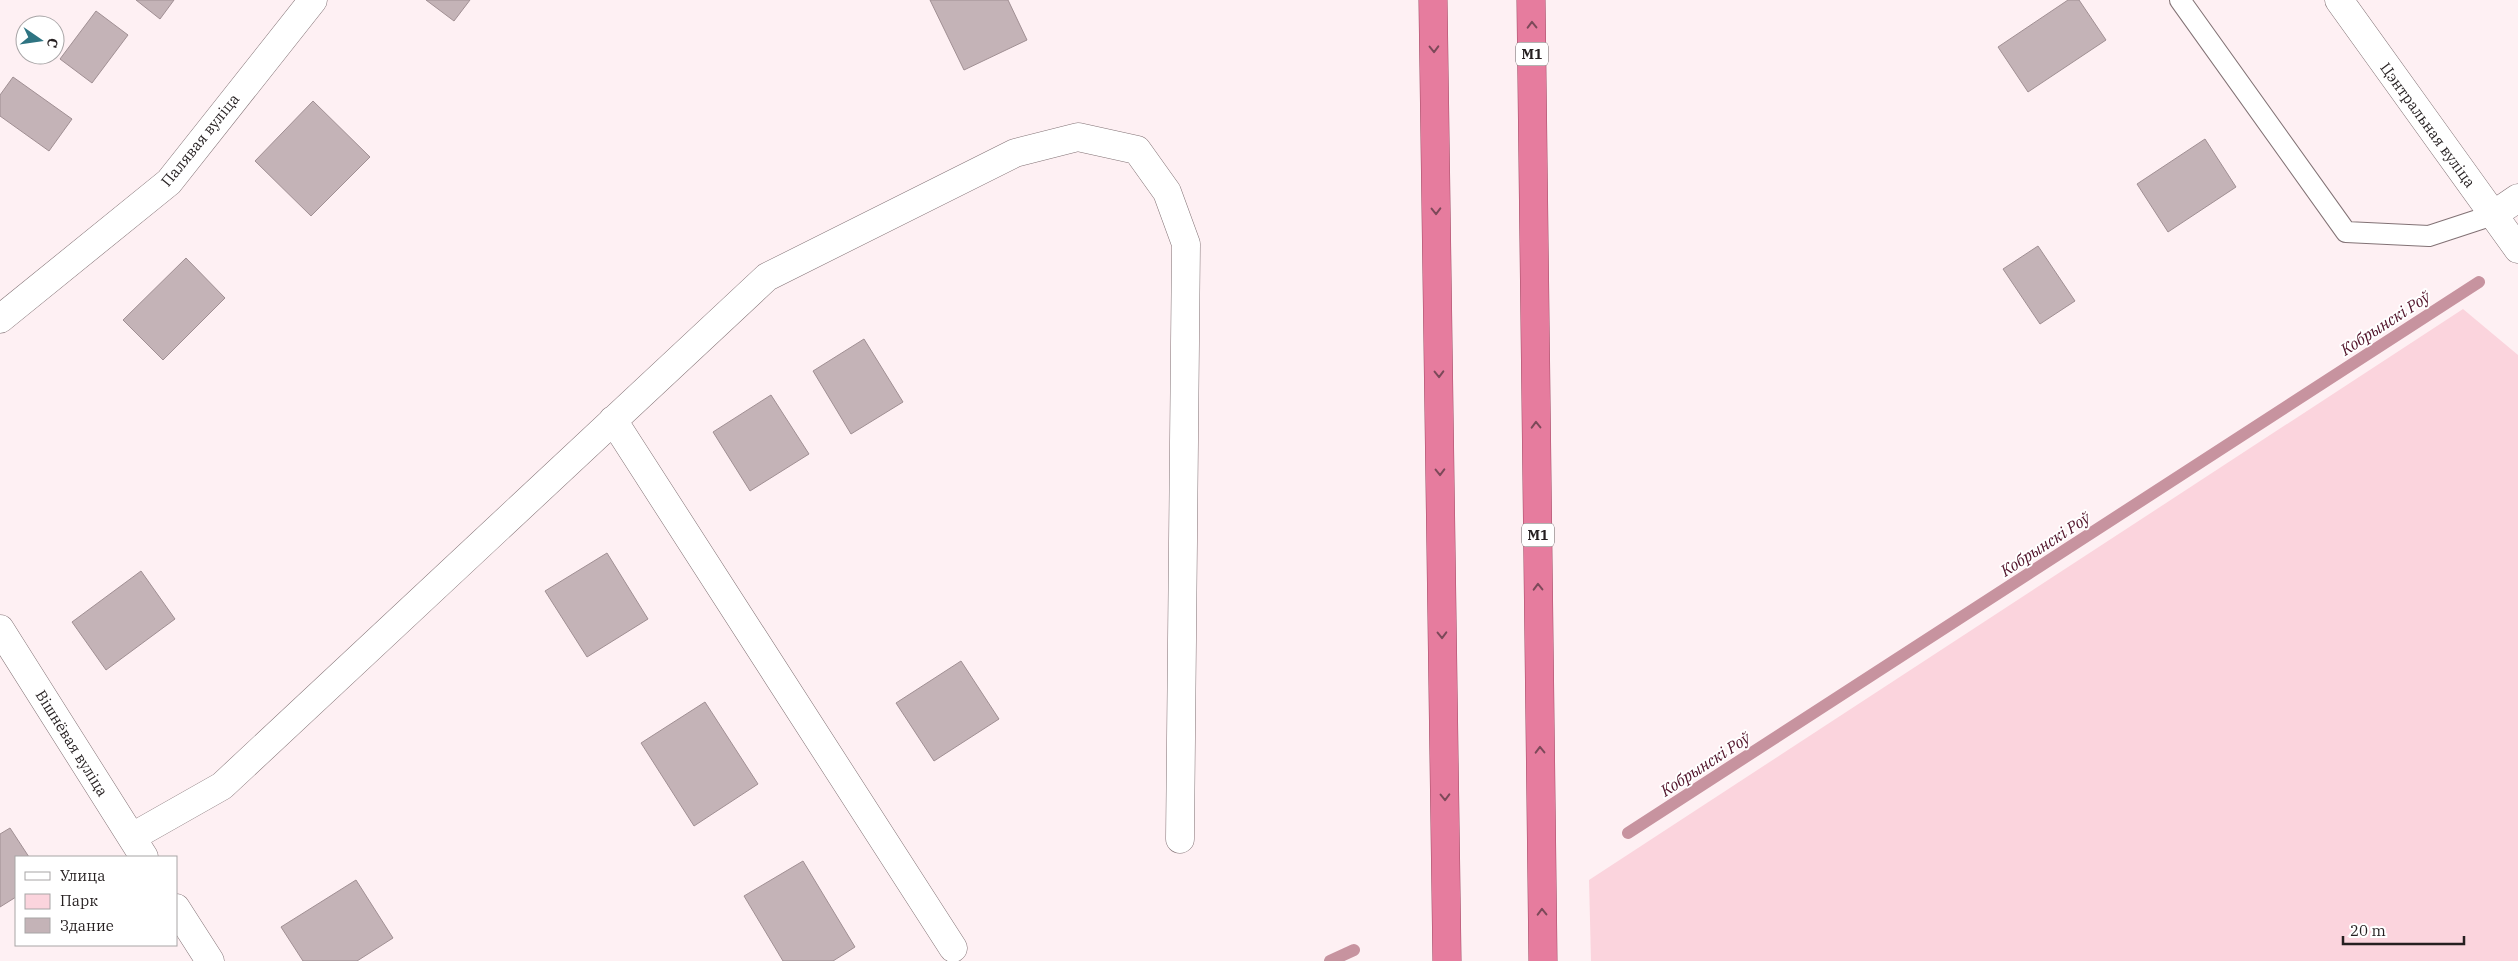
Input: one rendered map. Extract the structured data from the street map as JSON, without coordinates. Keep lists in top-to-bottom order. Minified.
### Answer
{"streets":{"highway":["М1"],"street":["Цэнтральная вуліца","Палявая вуліца","Вішнёвая вуліца"]},"water":["Кобрынскі Роў"],"legend":["Улица","Парк","Здание"],"scale_bar":"20 m","north":"right"}
